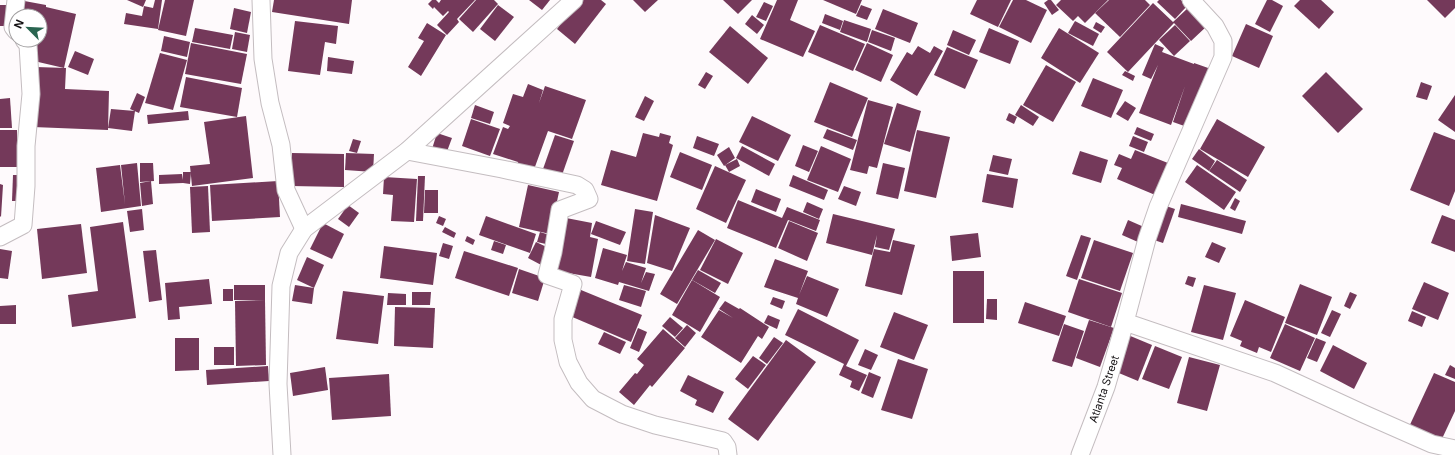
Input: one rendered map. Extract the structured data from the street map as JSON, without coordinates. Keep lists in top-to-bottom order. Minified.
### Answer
{"streets":{"street":["Atlanta Street"]},"north":"top left"}
